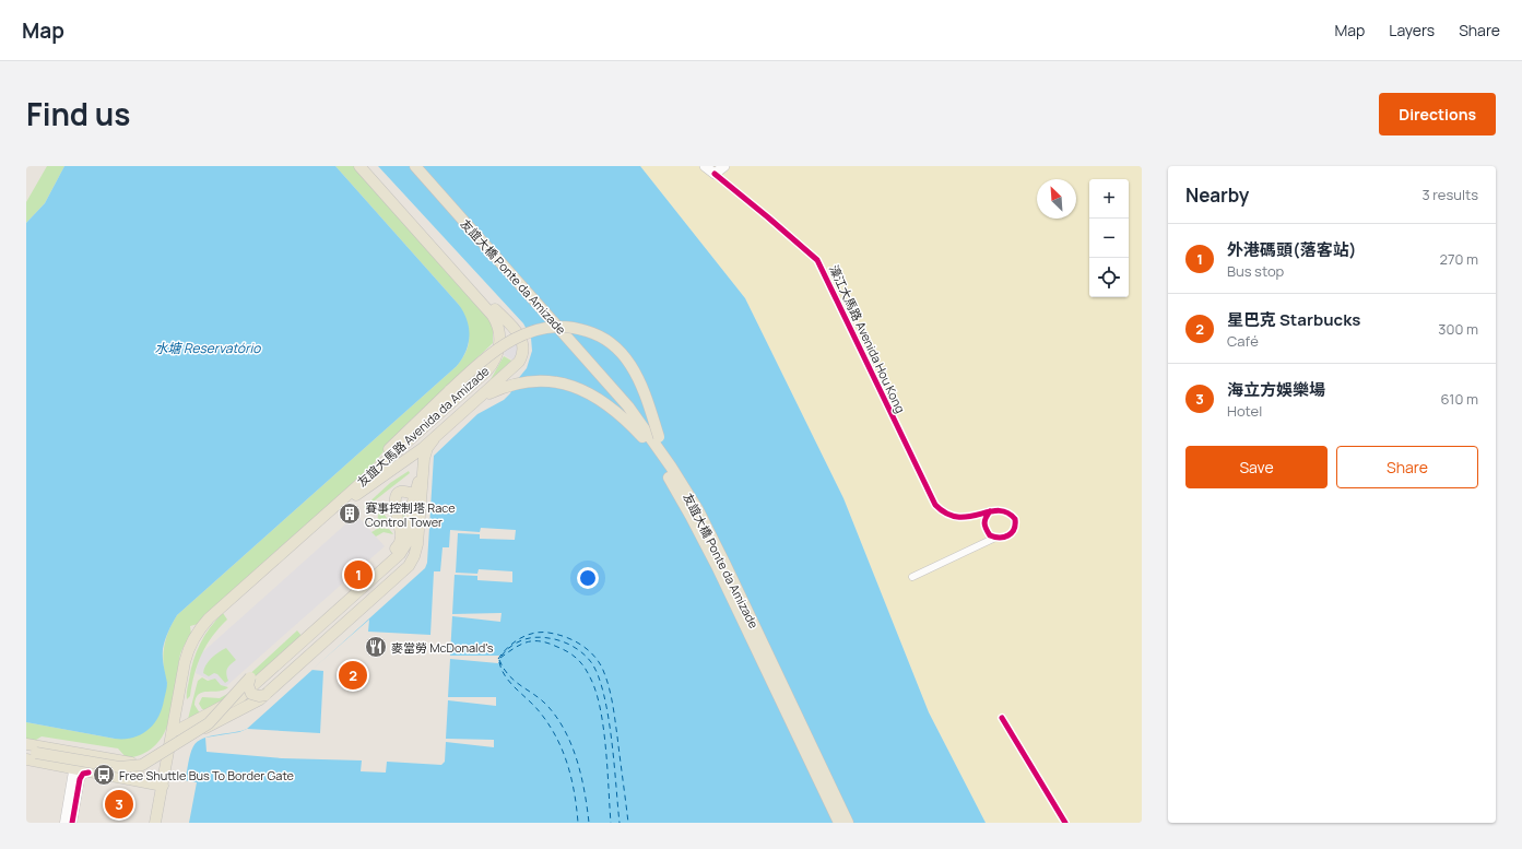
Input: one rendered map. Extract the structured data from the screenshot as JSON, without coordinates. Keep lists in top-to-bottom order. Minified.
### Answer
{"streets":{"main road":["友誼大橋 Ponte da Amizade","濠江大馬路 Avenida Hou Kong","友誼大馬路 Avenida da Amizade"]},"water":["水塘 Reservatório"],"places":{"building":["賽事控制塔 Race Control Tower"],"restaurant":["麥當勞 McDonald's"],"bus stop":["Free Shuttle Bus To Border Gate"]},"north":"top left","page":{"header":"Map","nav":["Map","Layers","Share"],"title":"Find us","buttons":["Directions",["Save","Share"]],"heading":["Nearby","3 results"],"map_buttons":["+","−"],"list":[{"mark":"1","name":"外港碼頭(落客站)","note":"Bus stop","value":"270 m"},{"mark":"2","name":"星巴克 Starbucks","note":"Café","value":"300 m"},{"mark":"3","name":"海立方娛樂場","note":"Hotel","value":"610 m"}],"pins":["1","2","3"]}}
